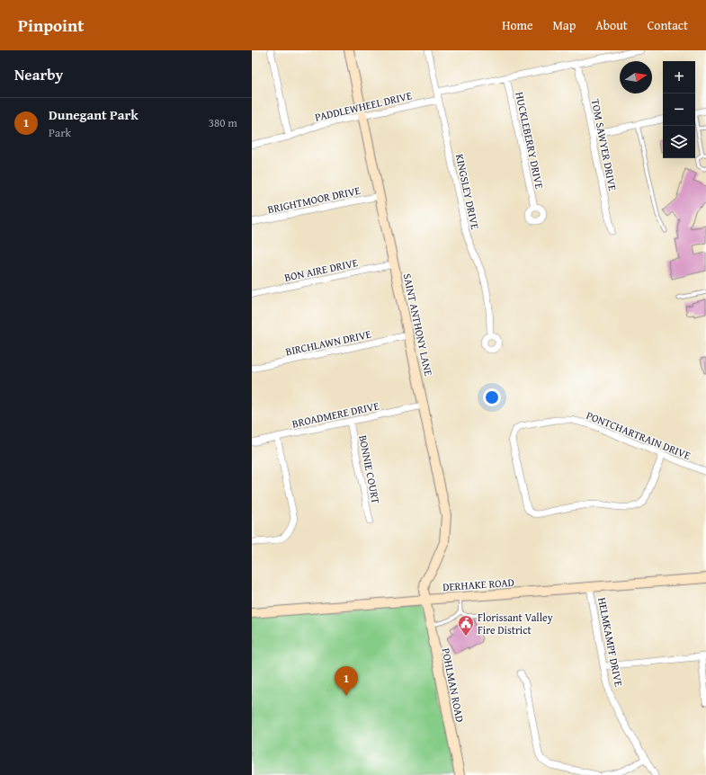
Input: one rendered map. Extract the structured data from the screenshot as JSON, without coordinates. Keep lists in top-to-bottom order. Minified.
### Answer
{"streets":{"street":["PADDLEWHEEL DRIVE","HUCKLEBERRY DRIVE","TOM SAWYER DRIVE","KINGSLEY DRIVE","BRIGHTMOOR DRIVE","BON AIRE DRIVE","SAINT ANTHONY LANE","BIRCHLAWN DRIVE","BROADMERE DRIVE","PONTCHARTRAIN DRIVE","BONNIE COURT","DERHAKE ROAD","HELMKAMPF DRIVE","POHLMAN ROAD"]},"crossings":[["PADDLEWHEEL DRIVE","KINGSLEY DRIVE"],["PADDLEWHEEL DRIVE","SAINT ANTHONY LANE"],["BRIGHTMOOR DRIVE","SAINT ANTHONY LANE"],["BON AIRE DRIVE","SAINT ANTHONY LANE"],["SAINT ANTHONY LANE","BIRCHLAWN DRIVE"],["SAINT ANTHONY LANE","BROADMERE DRIVE"],["SAINT ANTHONY LANE","DERHAKE ROAD"],["SAINT ANTHONY LANE","POHLMAN ROAD"],["BROADMERE DRIVE","BONNIE COURT"],["DERHAKE ROAD","HELMKAMPF DRIVE"],["DERHAKE ROAD","POHLMAN ROAD"]],"places":{"public building":["Florissant Valley Fire District"]},"north":"right","page":{"header":"Pinpoint","nav":["Home","Map","About","Contact"],"heading":"Nearby","map_buttons":["+","−"],"list":[{"mark":"1","name":"Dunegant Park","note":"Park","value":"380 m"}],"pins":"1"}}
